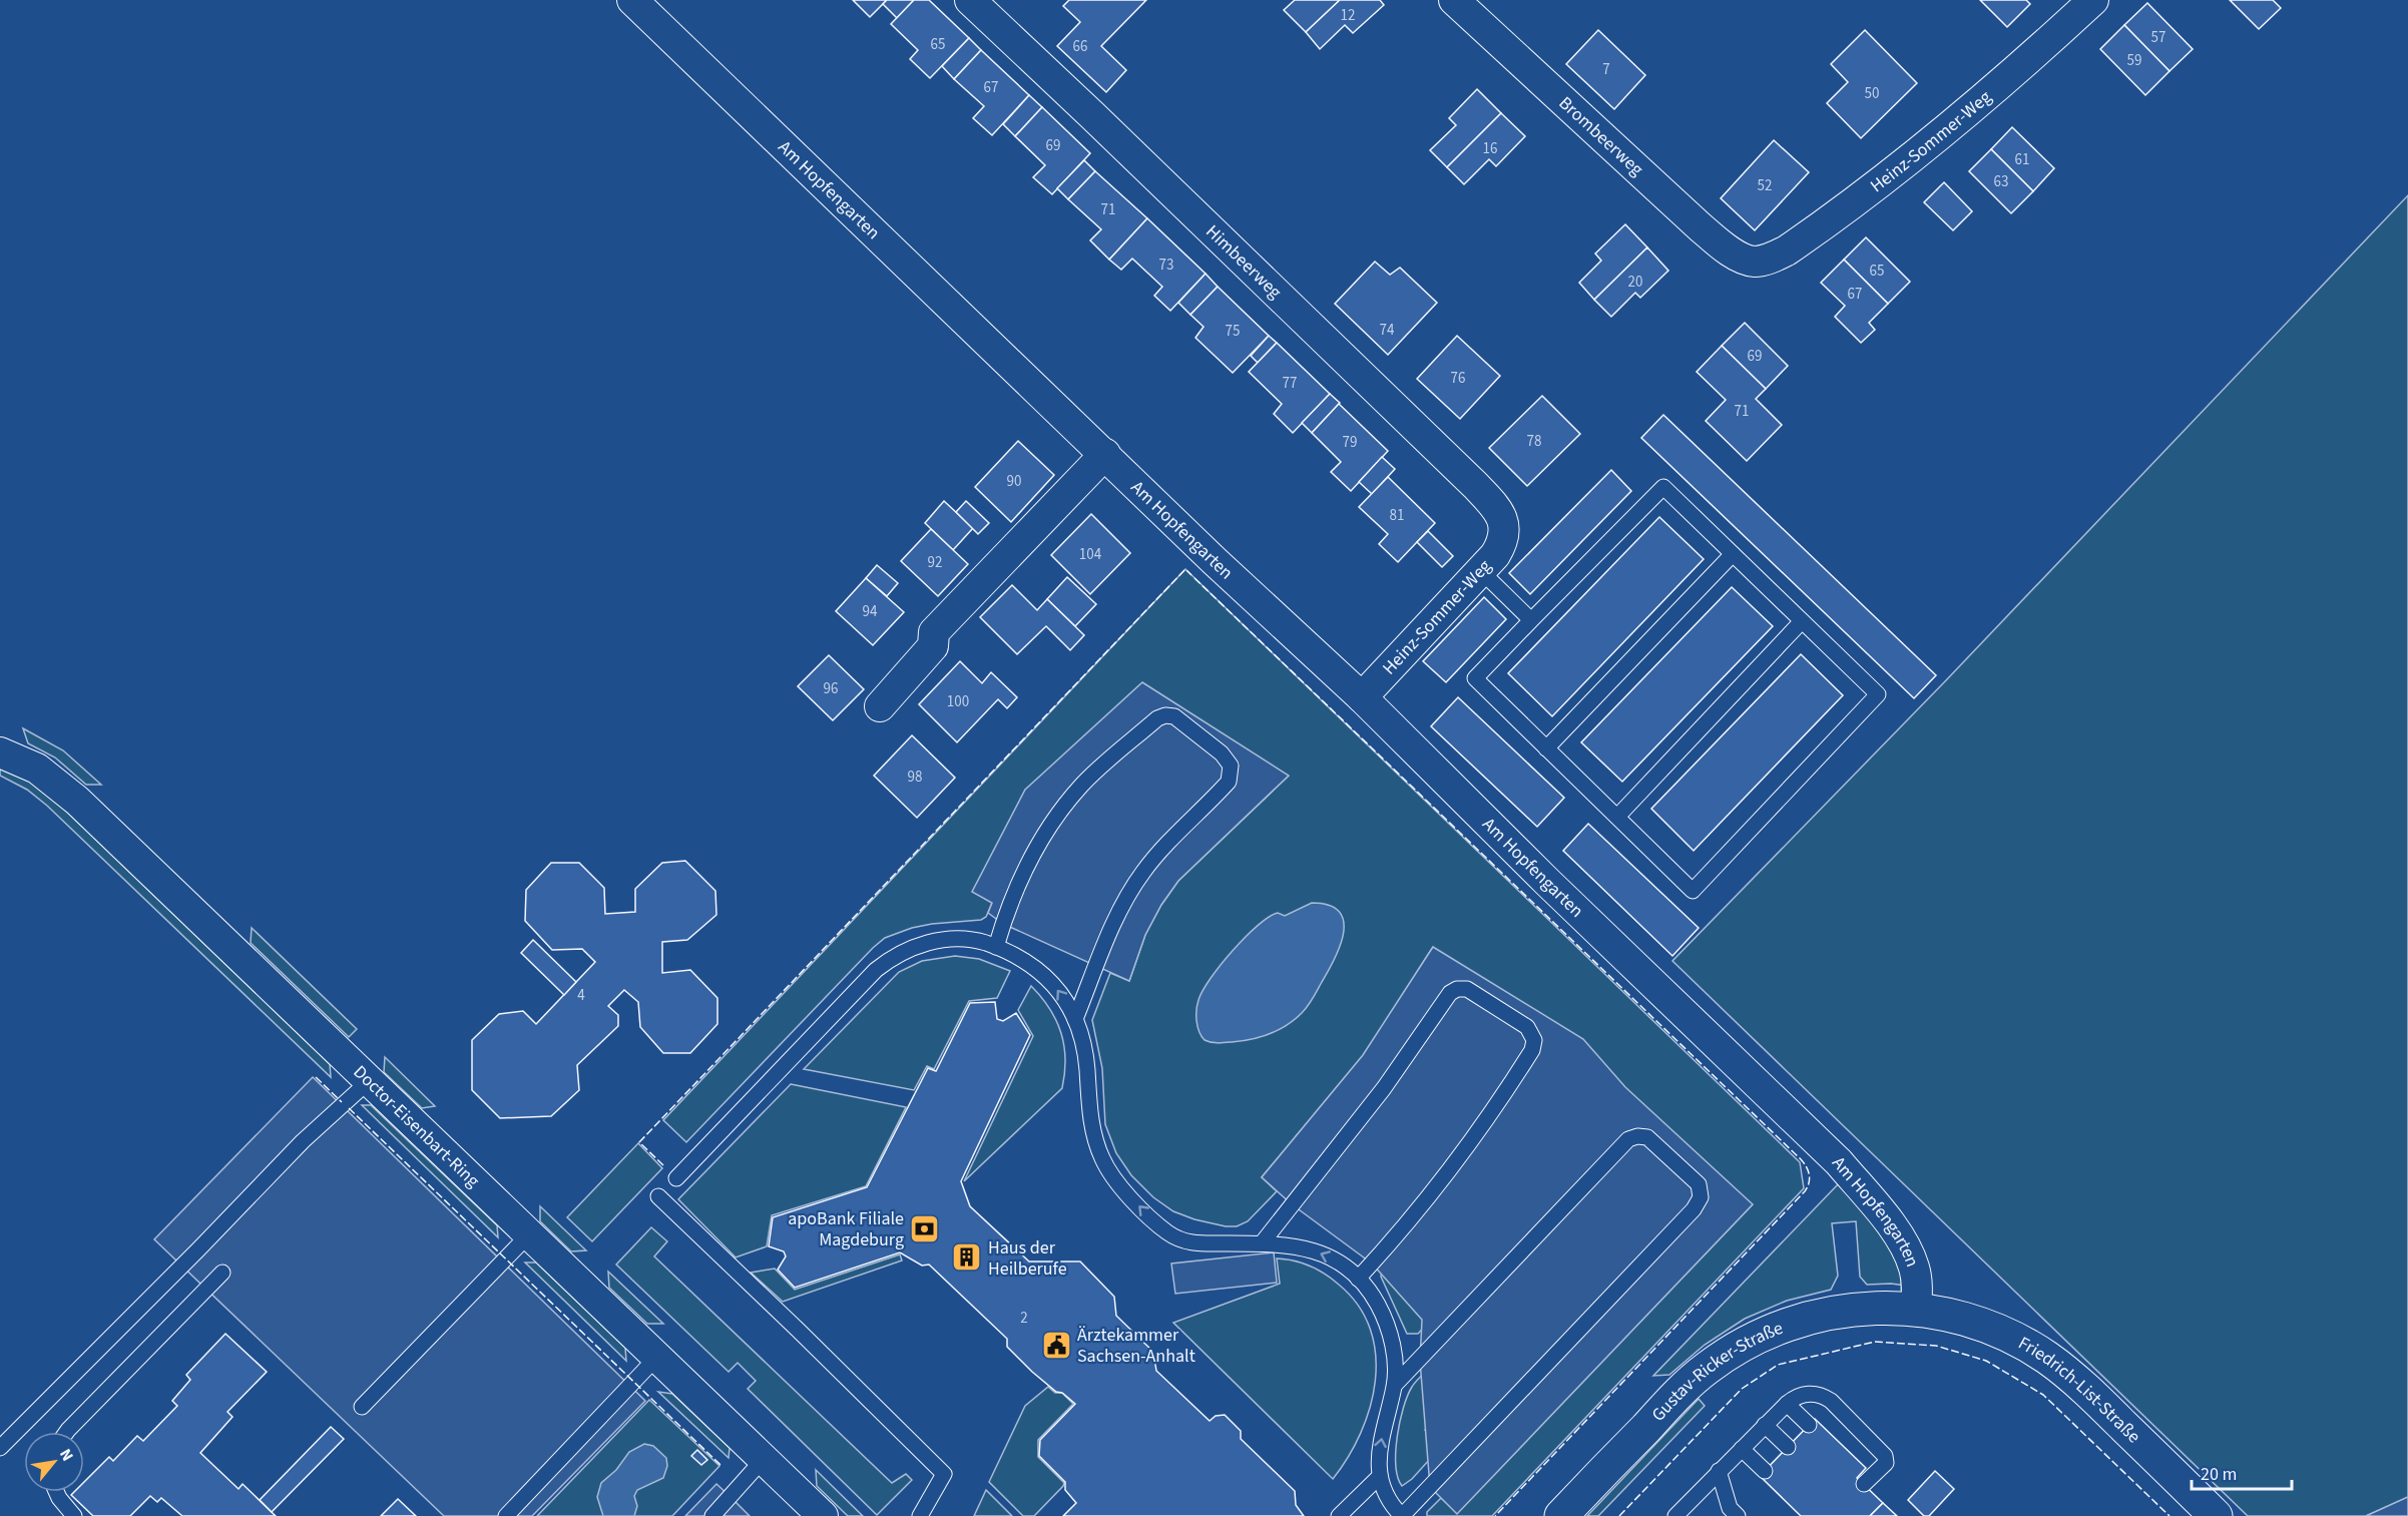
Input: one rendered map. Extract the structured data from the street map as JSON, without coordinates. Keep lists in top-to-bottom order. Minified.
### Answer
{"streets":{"street":["Brombeerweg","Heinz-Sommer-Weg","Am Hopfengarten","Himbeerweg","Doctor-Eisenbart-Ring","Gustav-Ricker-Straße","Friedrich-List-Straße"]},"crossings":[["Brombeerweg","Heinz-Sommer-Weg"],["Heinz-Sommer-Weg","Am Hopfengarten"],["Heinz-Sommer-Weg","Himbeerweg"],["Am Hopfengarten","Gustav-Ricker-Straße"],["Am Hopfengarten","Friedrich-List-Straße"],["Gustav-Ricker-Straße","Friedrich-List-Straße"]],"places":{"bank":["apoBank Filiale Magdeburg"],"building":["Haus der Heilberufe"],"public building":["Ärztekammer Sachsen-Anhalt"]},"house_numbers":["12","57","65","66","59","7","67","50","69","16","61","63","52","71","73","65","20","67","74","75","69","76","77","71","78","79","90","81","104","92","94","96","100","98","4","2"],"scale_bar":"20 m","north":"top right"}
